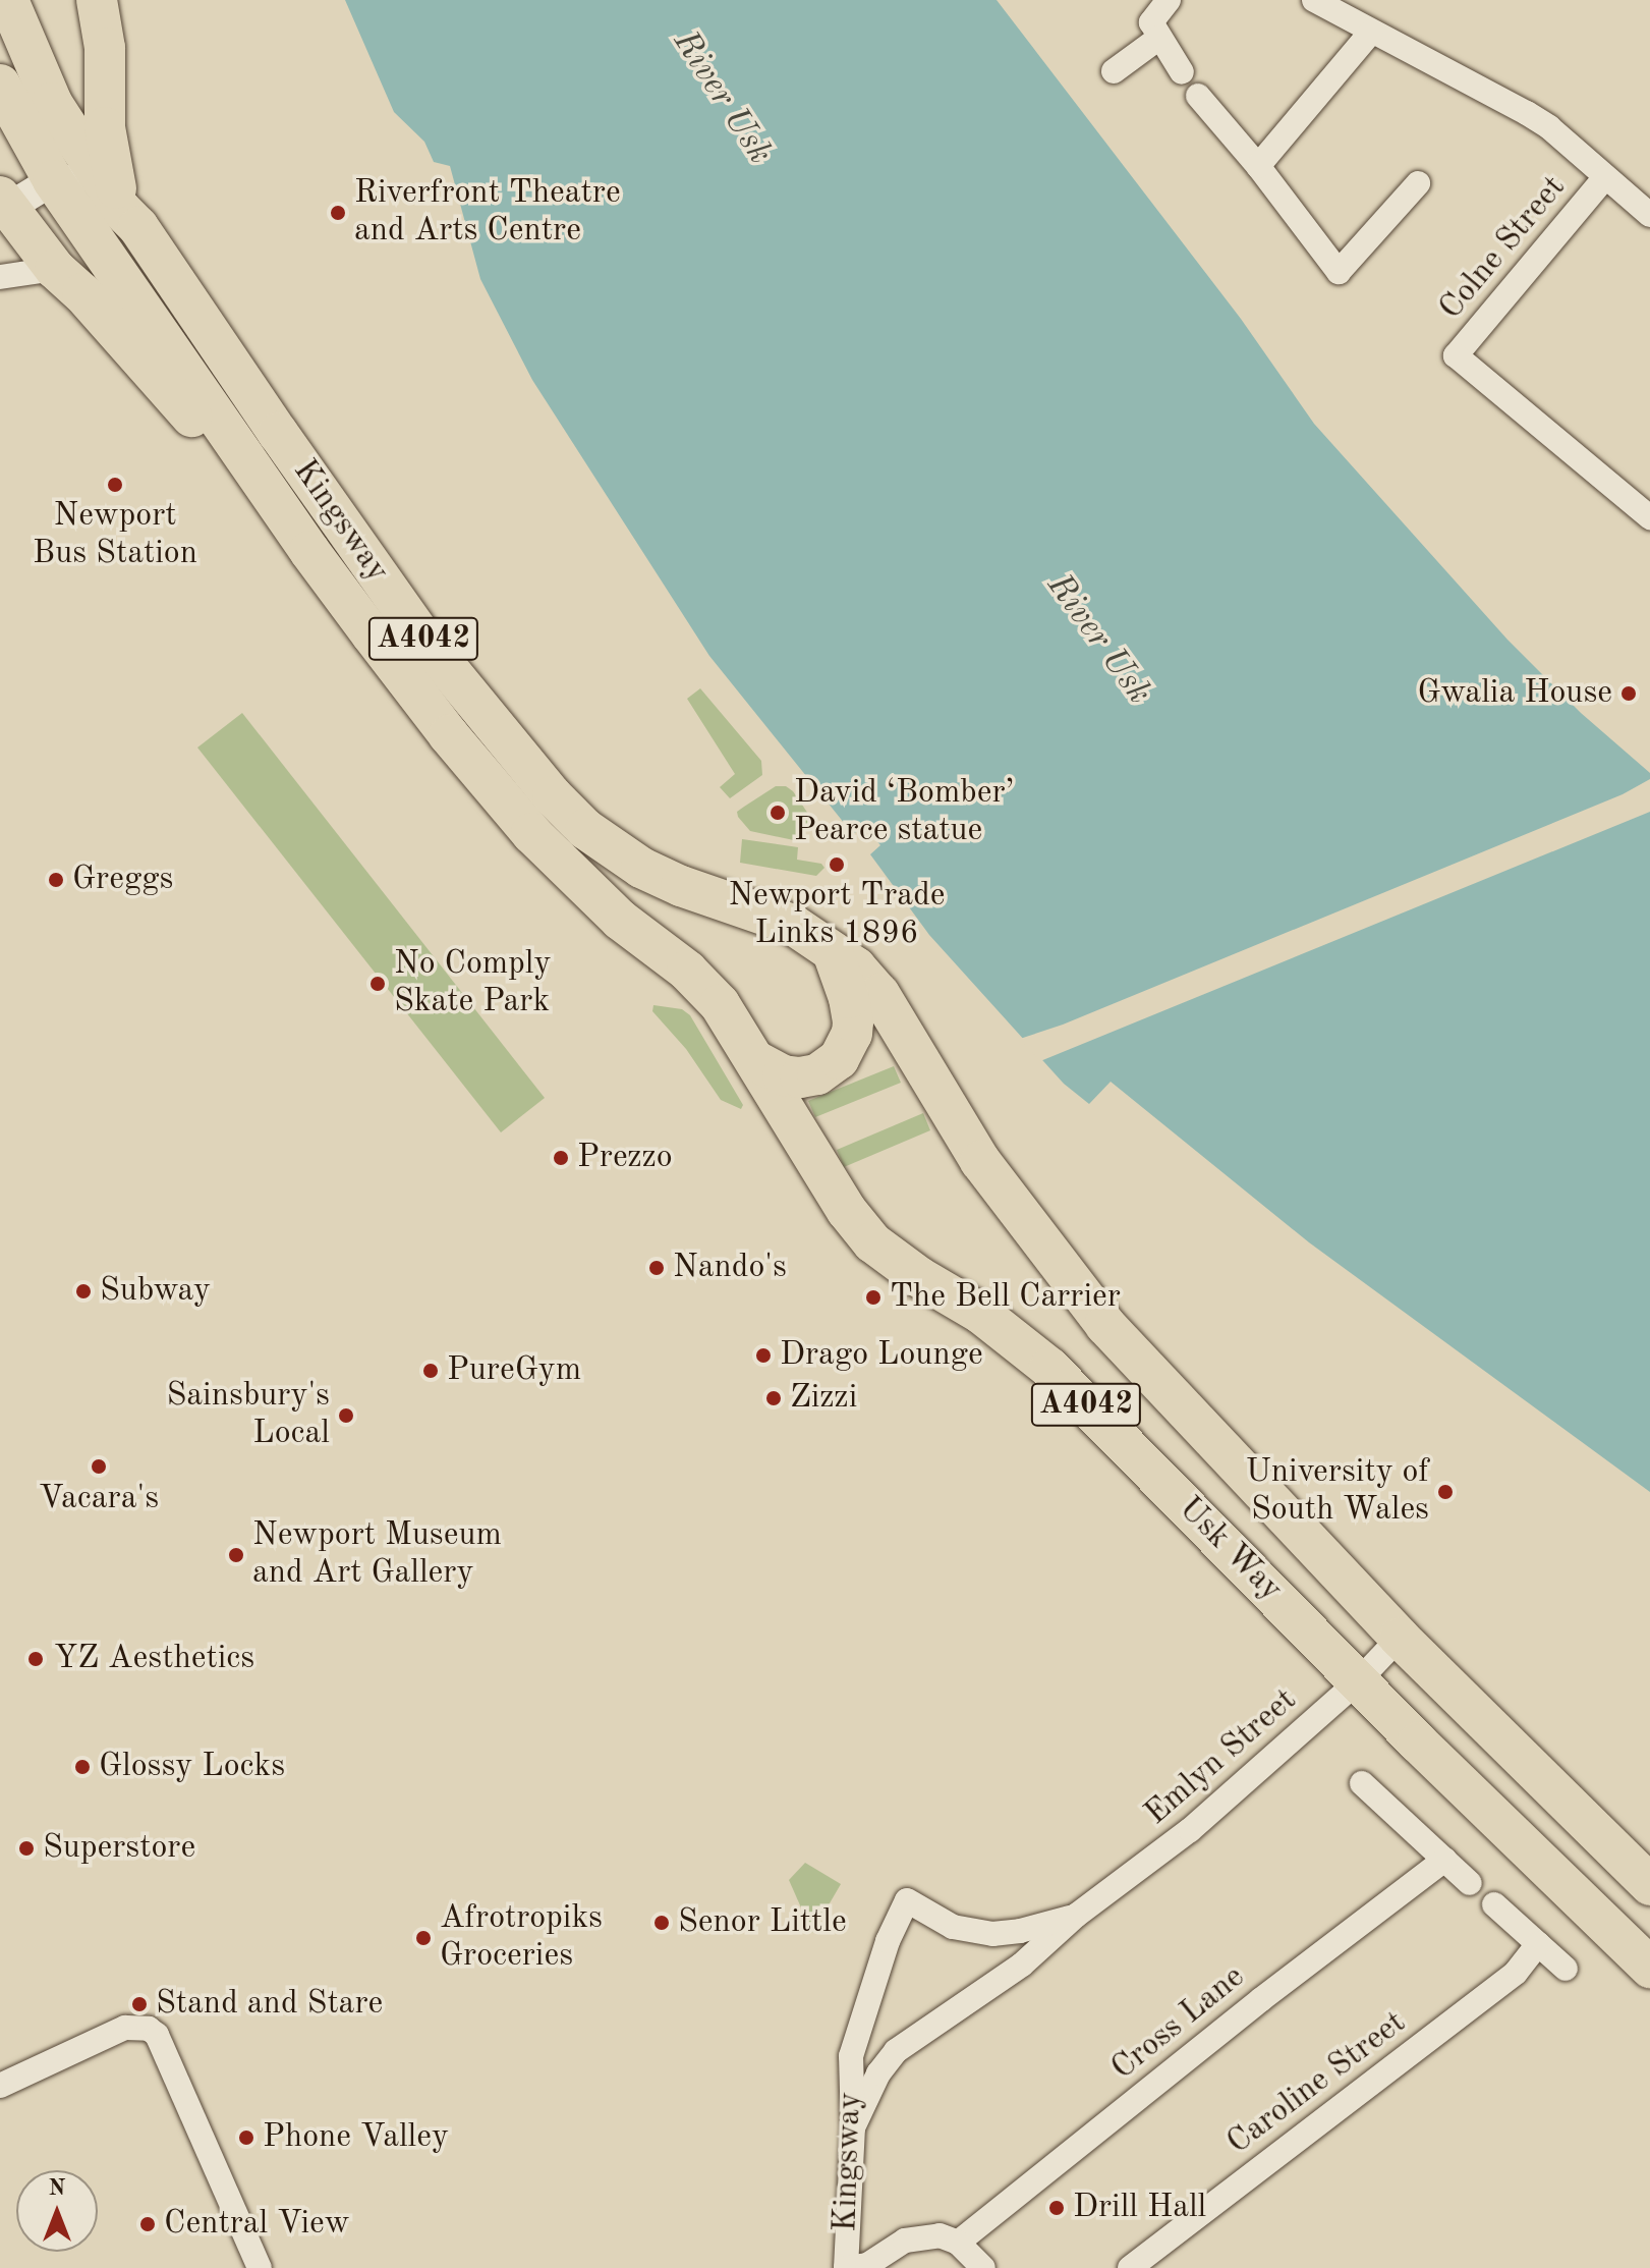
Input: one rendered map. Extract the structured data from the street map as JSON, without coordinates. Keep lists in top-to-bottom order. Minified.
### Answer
{"streets":{"main road":["Kingsway","A4042","Usk Way"],"street":["Colne Street","Emlyn Street","Cross Lane","Caroline Street"]},"crossings":[["Kingsway","A4042"],["Kingsway","Usk Way"],["Kingsway","Emlyn Street"],["Usk Way","Emlyn Street"]],"water":["River Usk"],"places":["Riverfront Theatre and Arts Centre","Newport Bus Station","Gwalia House","David ‘Bomber’ Pearce statue","Newport Trade Links 1896","Greggs","No Comply Skate Park","Prezzo","Nando's","Subway","The Bell Carrier","Drago Lounge","PureGym","Zizzi","Sainsbury's Local","Vacara's","University of South Wales","Newport Museum and Art Gallery","YZ Aesthetics","Glossy Locks","Superstore","Senor Little","Afrotropiks Groceries","Stand and Stare","Phone Valley","Drill Hall","Central View"],"north":"top"}
